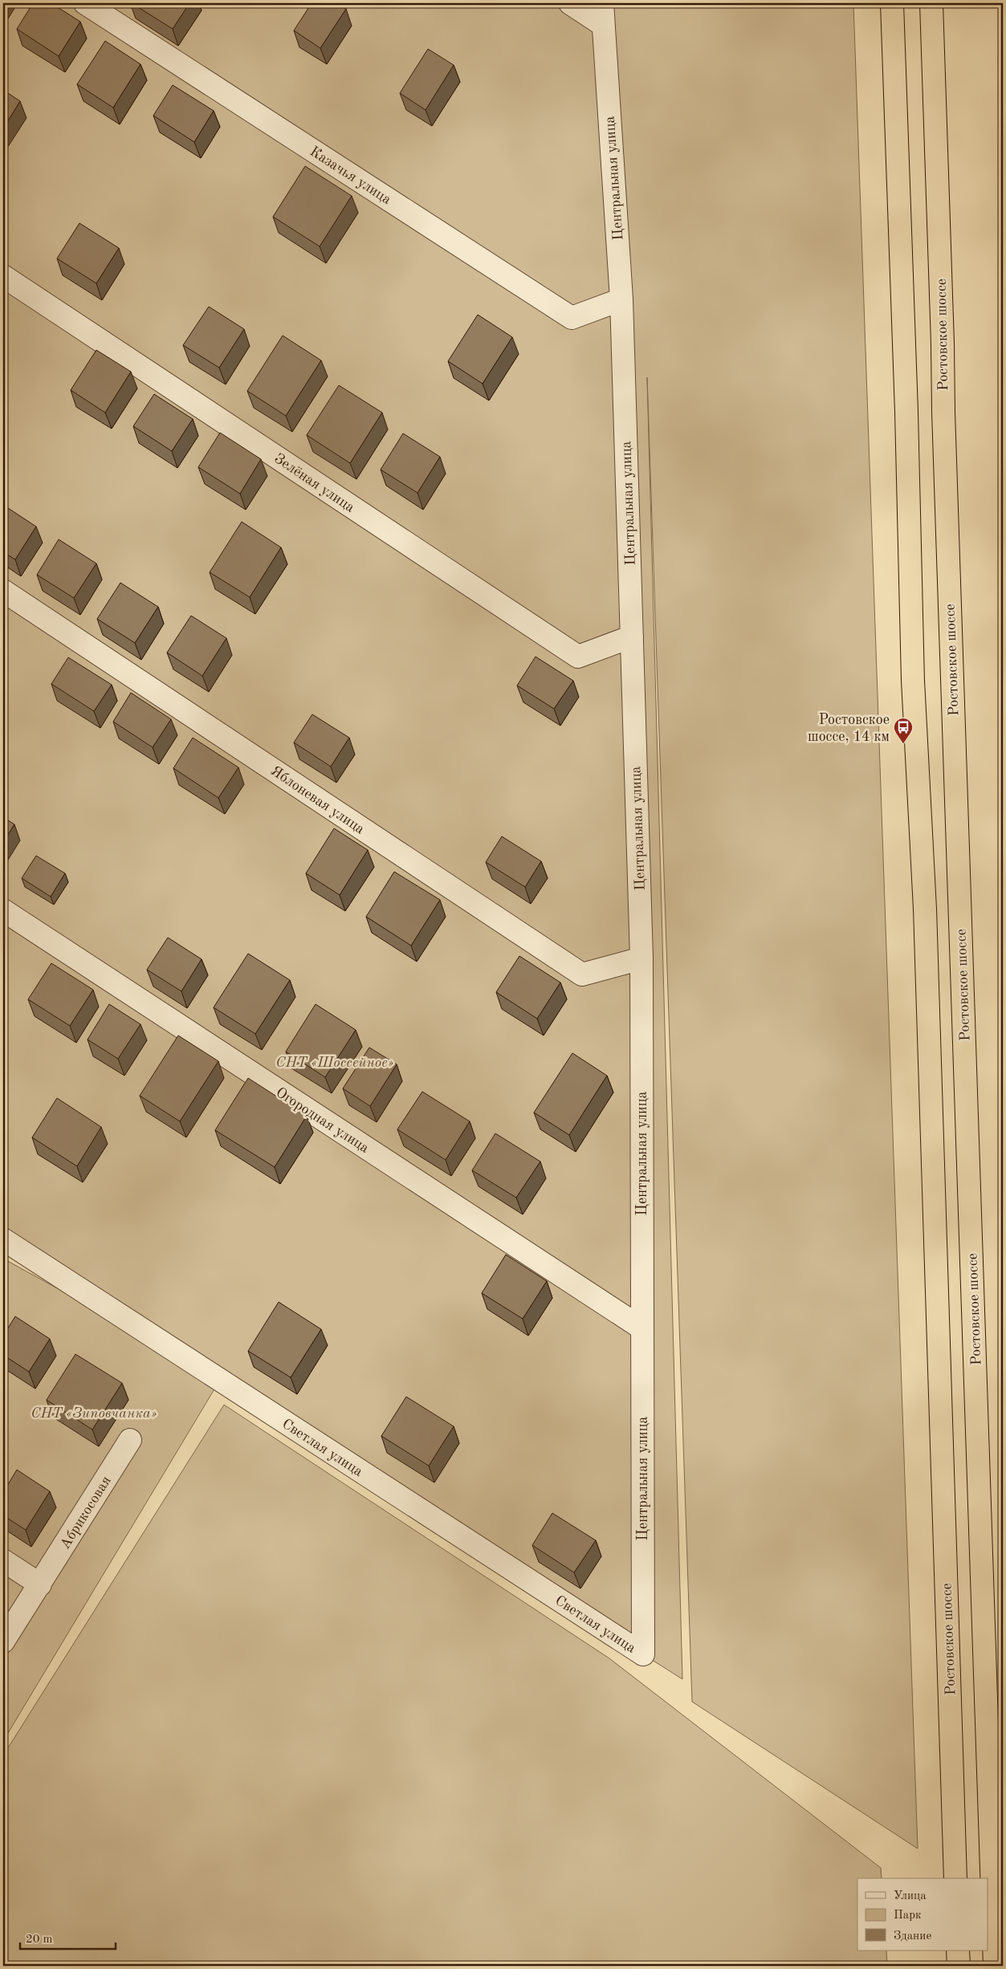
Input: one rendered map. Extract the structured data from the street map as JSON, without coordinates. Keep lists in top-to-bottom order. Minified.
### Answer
{"streets":{"highway":["Ростовское шоссе"],"street":["Казачья улица","Центральная улица","Зелёная улица","Яблоневая улица","Огородная улица","Светлая улица","Абрикосовая"]},"crossings":[["Казачья улица","Центральная улица"],["Центральная улица","Зелёная улица"],["Центральная улица","Яблоневая улица"],["Центральная улица","Огородная улица"],["Центральная улица","Светлая улица"]],"parks":["СНТ «Шоссейное»","СНТ «Зиповчанка»"],"places":{"bus stop":["Ростовское шоссе, 14 км"]},"legend":["Улица","Парк","Здание"],"scale_bar":"20 m"}
